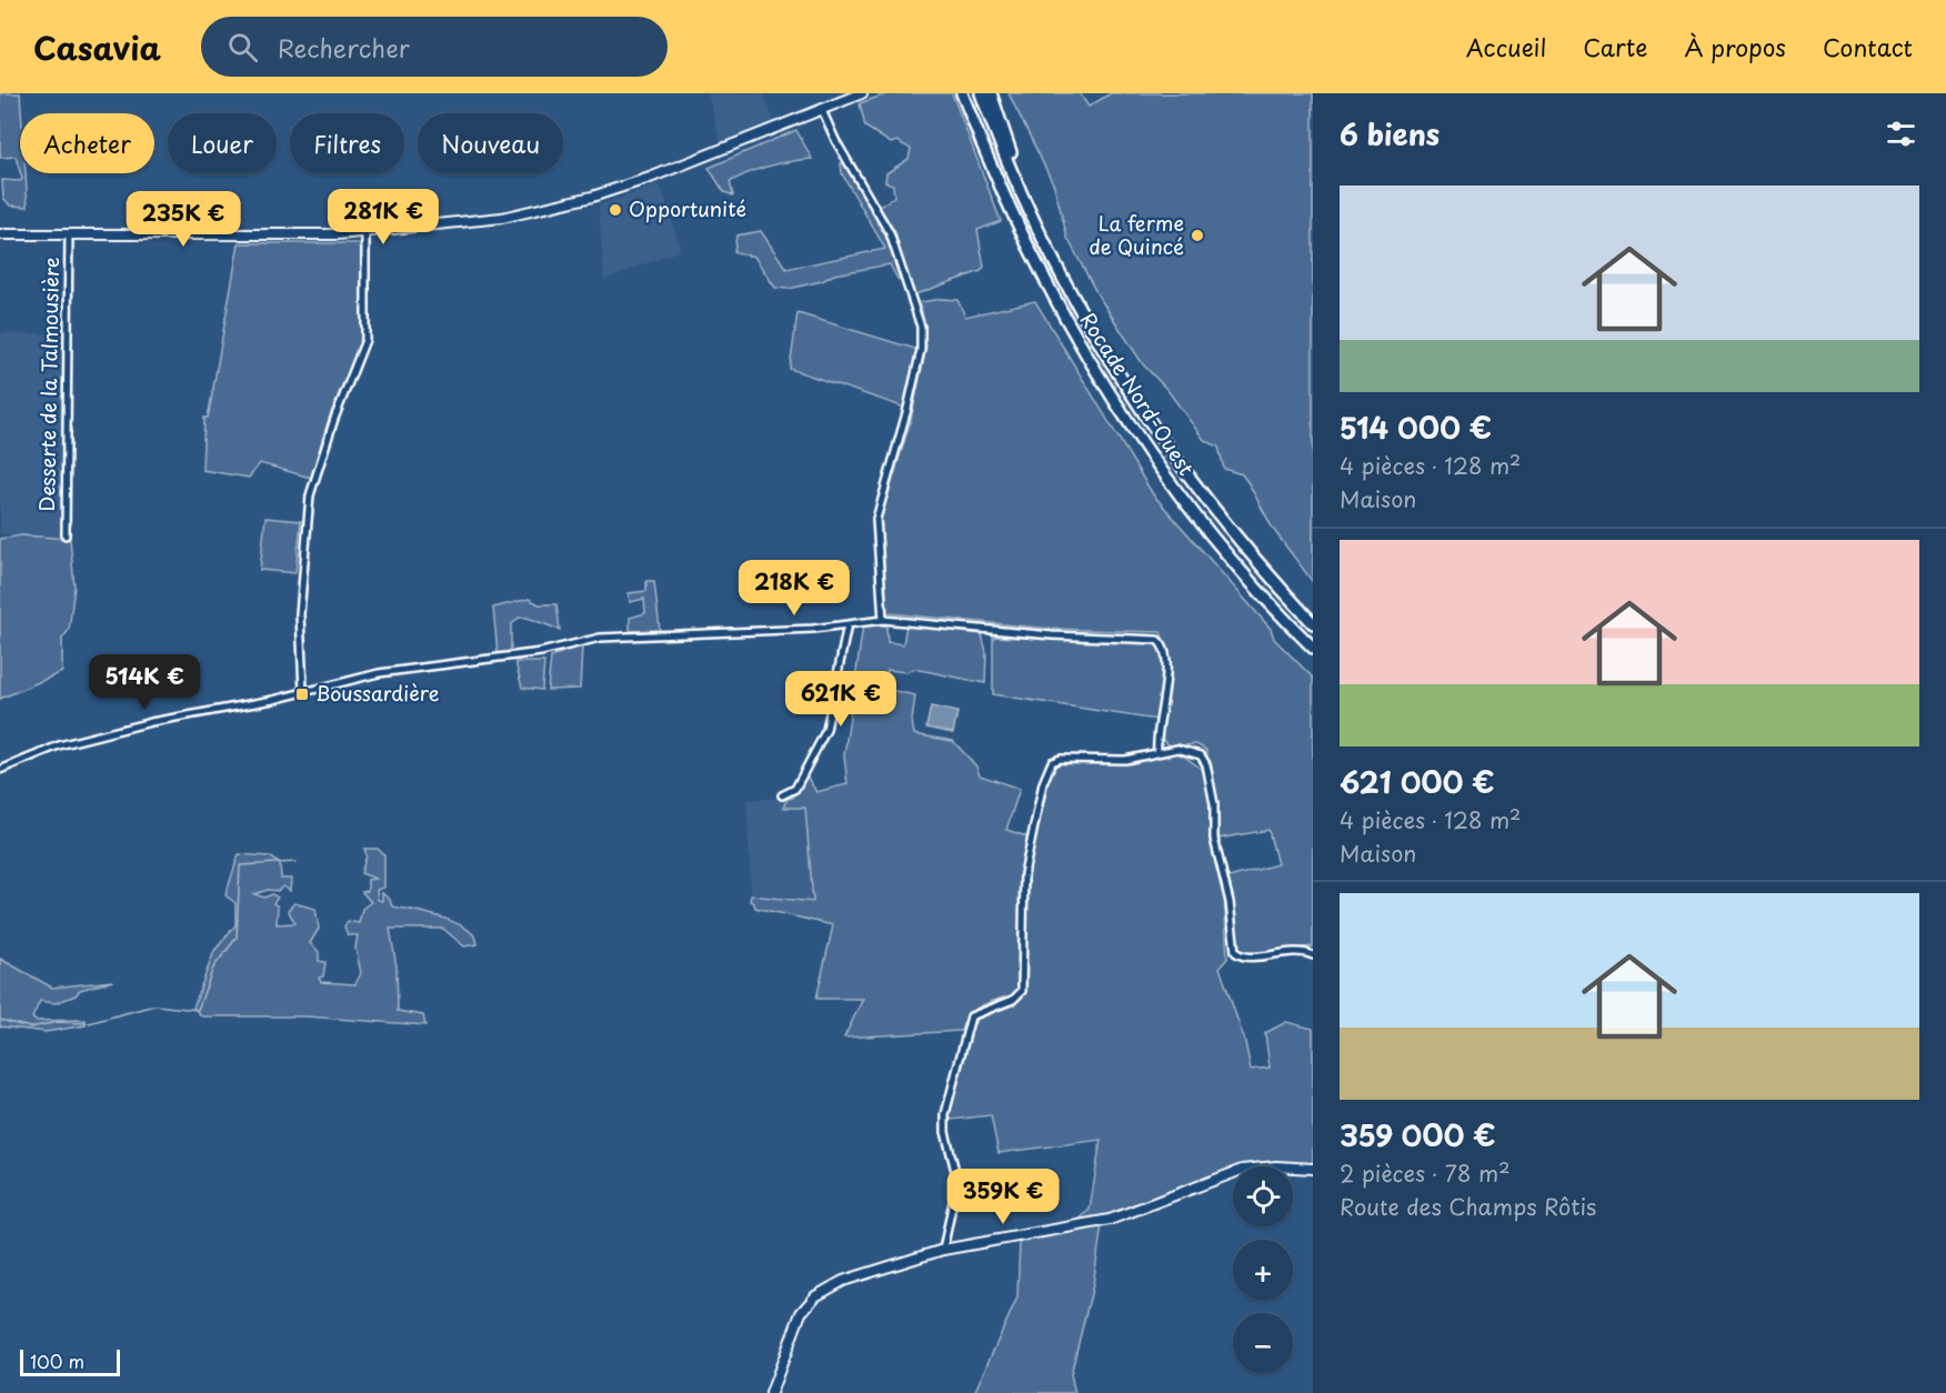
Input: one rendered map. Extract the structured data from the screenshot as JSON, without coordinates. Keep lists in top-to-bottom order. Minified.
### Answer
{"streets":{"highway":["Rocade Nord-Ouest"],"street":["Desserte de la Talmousière"]},"places":{"other":["Opportunité","La ferme de Quincé"],"transit":["Boussardière"]},"scale_bar":"100 m","page":{"header":"Casavia","search":"Rechercher","nav":["Accueil","Carte","À propos","Contact"],"heading":"6 biens","chip":["Acheter","Louer","Filtres","Nouveau"],"list":[{"name":"514 000 €","note":"4 pièces · 128 m² · Maison"},{"name":"621 000 €","note":"4 pièces · 128 m² · Maison"},{"name":"359 000 €","note":"2 pièces · 78 m² · Route des Champs Rôtis"}],"price":["281K €","235K €","218K €","514K €","621K €","359K €"],"map_buttons":["+","−"],"scale":"100 m"}}
